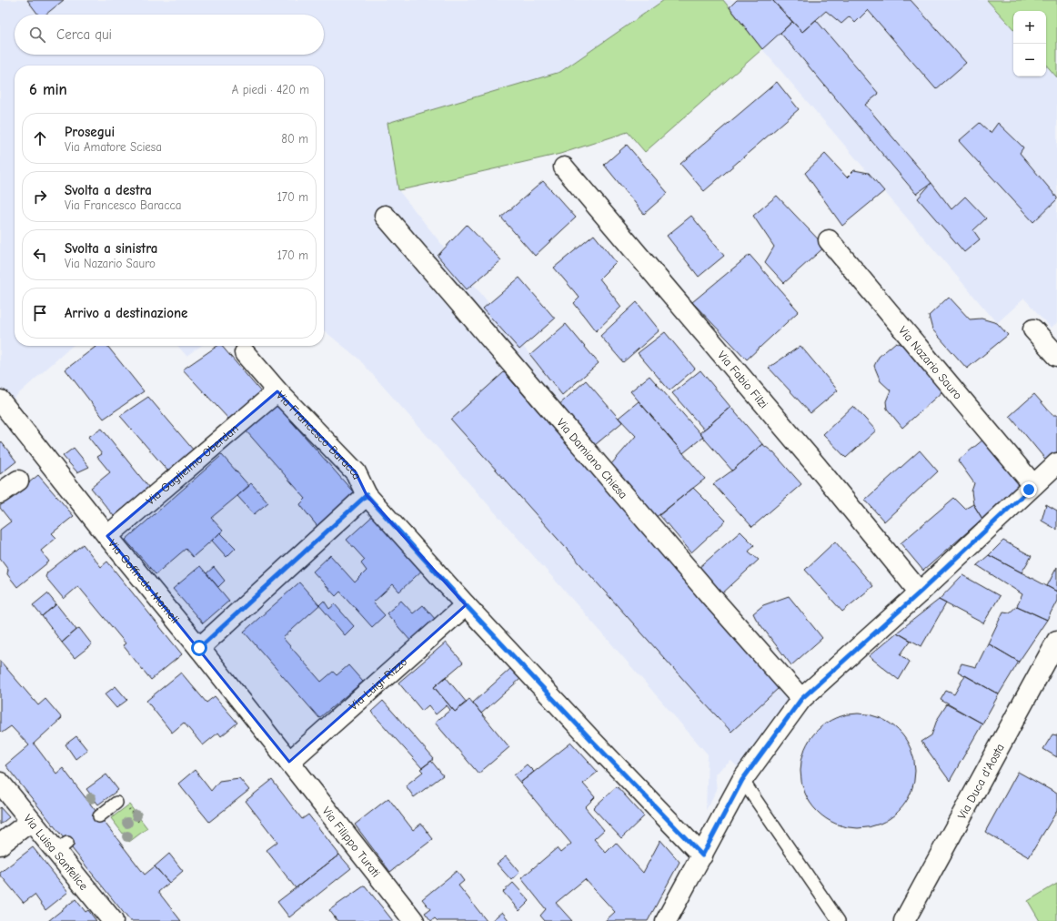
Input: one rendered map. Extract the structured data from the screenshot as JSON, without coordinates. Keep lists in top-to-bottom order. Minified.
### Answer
{"streets":{"street":["Via Nazario Sauro","Via Fabio Filzi","Via Francesco Baracca","Via Damiano Chiesa","Via Guglielmo Oberdan","Via Goffredo Mameli","Via Luigi Rizzo","Via Duca d'Aosta","Via Filippo Turati","Via Luisa Sanfelice"]},"crossings":[["Via Francesco Baracca","Via Guglielmo Oberdan"],["Via Francesco Baracca","Via Luigi Rizzo"],["Via Guglielmo Oberdan","Via Goffredo Mameli"],["Via Goffredo Mameli","Via Luigi Rizzo"],["Via Goffredo Mameli","Via Filippo Turati"],["Via Luigi Rizzo","Via Filippo Turati"]],"page":{"map_buttons":["+","−"],"search":"Cerca qui","heading":["6 min","A piedi · 420 m"],"list":[["Prosegui","Via Amatore Sciesa","80 m"],["Svolta a destra","Via Francesco Baracca","170 m"],["Svolta a sinistra","Via Nazario Sauro","170 m"],"Arrivo a destinazione"]}}
